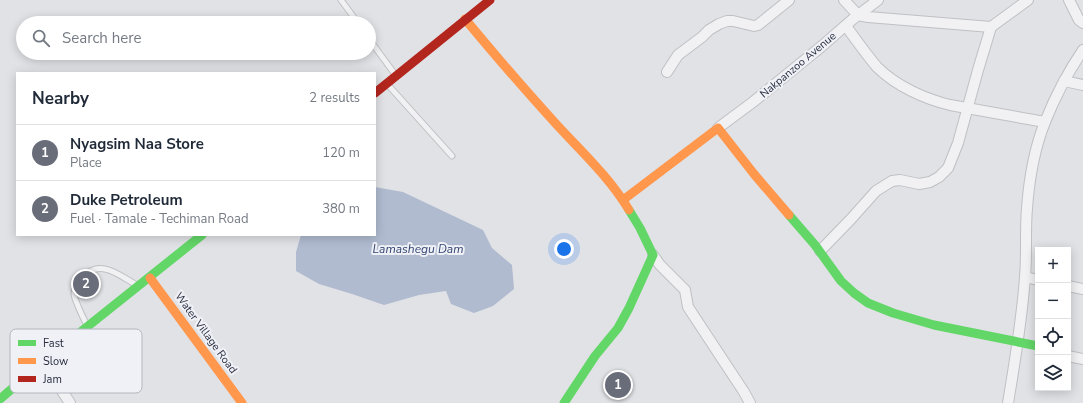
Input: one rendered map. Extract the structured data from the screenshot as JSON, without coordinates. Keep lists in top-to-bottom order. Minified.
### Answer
{"streets":{"main road":["Water Village Road"],"street":["Nakpanzoo Avenue"]},"water":["Lamashegu Dam"],"legend":["Fast","Slow","Jam"],"page":{"search":"Search here","heading":["Nearby","2 results"],"list":[{"mark":"1","name":"Nyagsim Naa Store","note":"Place","value":"120 m"},{"mark":"2","name":"Duke Petroleum","note":"Fuel · Tamale - Techiman Road","value":"380 m"}],"map_buttons":["+","−"],"pins":["2","1"]}}
